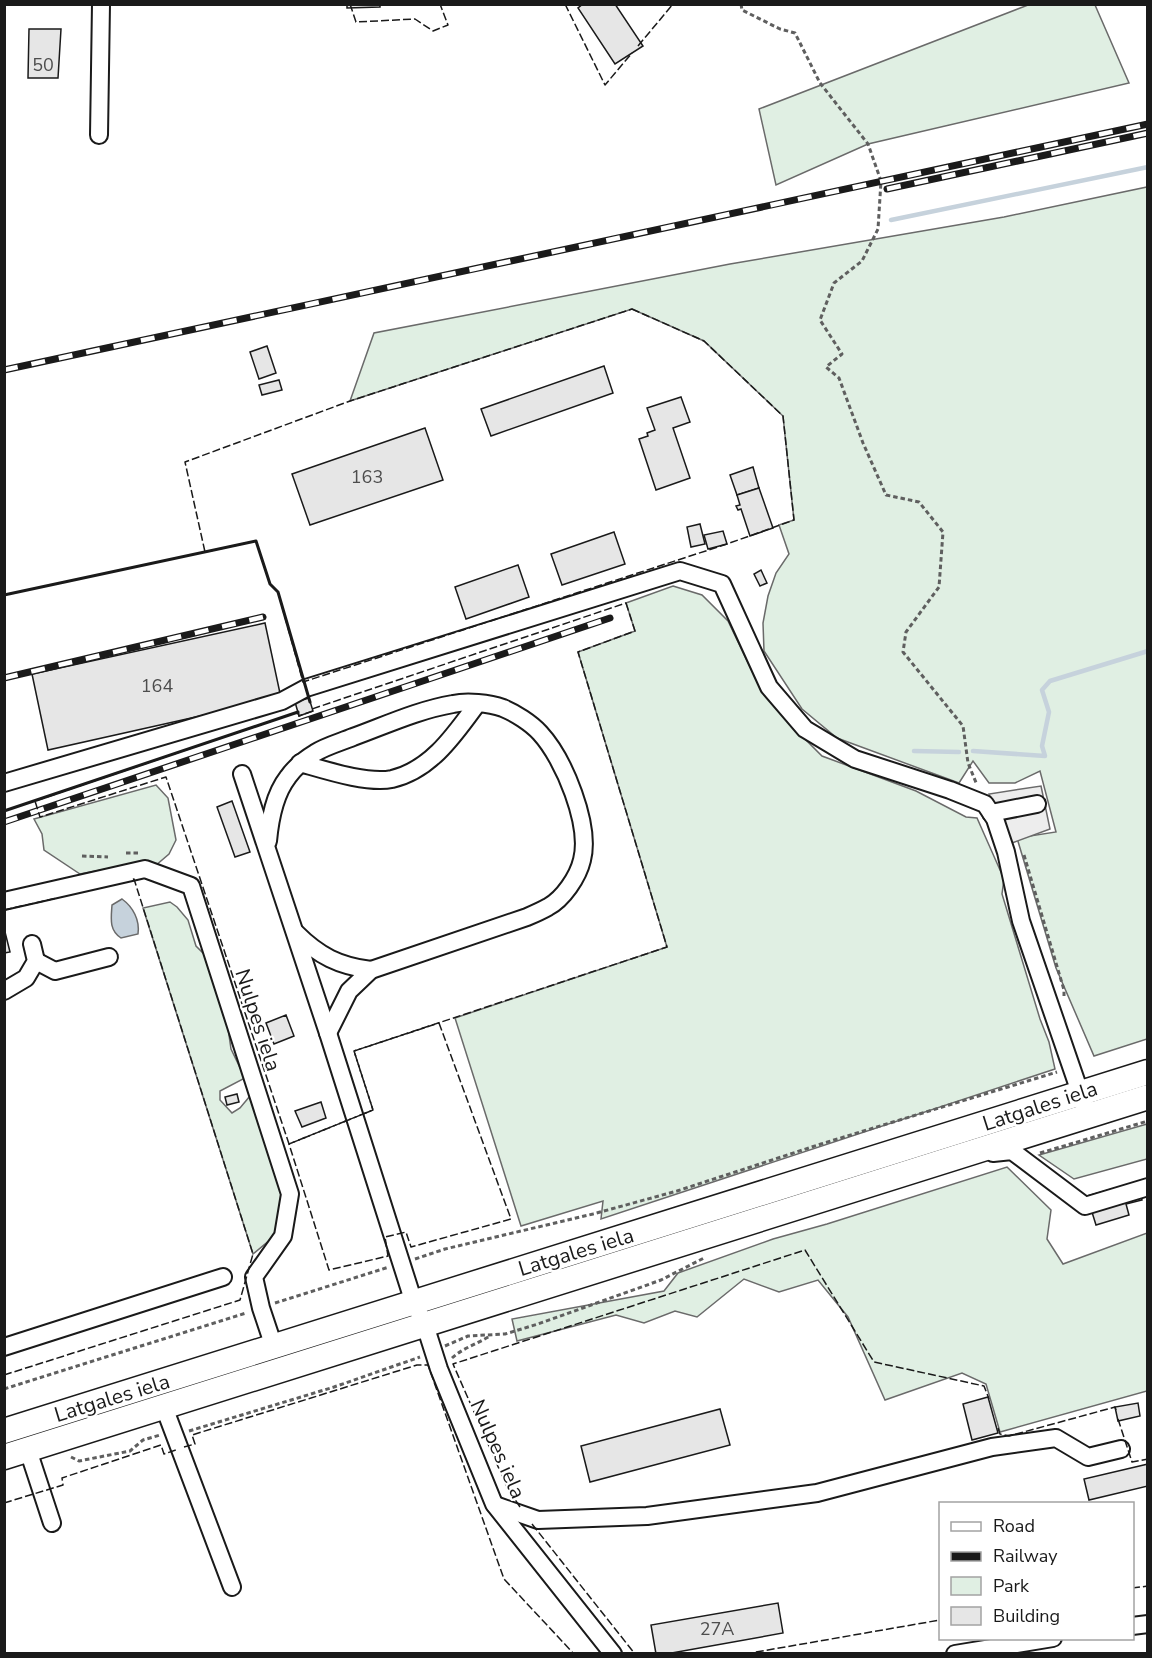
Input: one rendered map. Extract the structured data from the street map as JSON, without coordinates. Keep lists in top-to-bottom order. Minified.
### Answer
{"streets":{"highway":["Latgales iela"],"street":["Nulpes iela"]},"crossings":[["Nulpes iela","Latgales iela"]],"house_numbers":["50","163","164","27A"],"legend":["Road","Railway","Park","Building"]}
